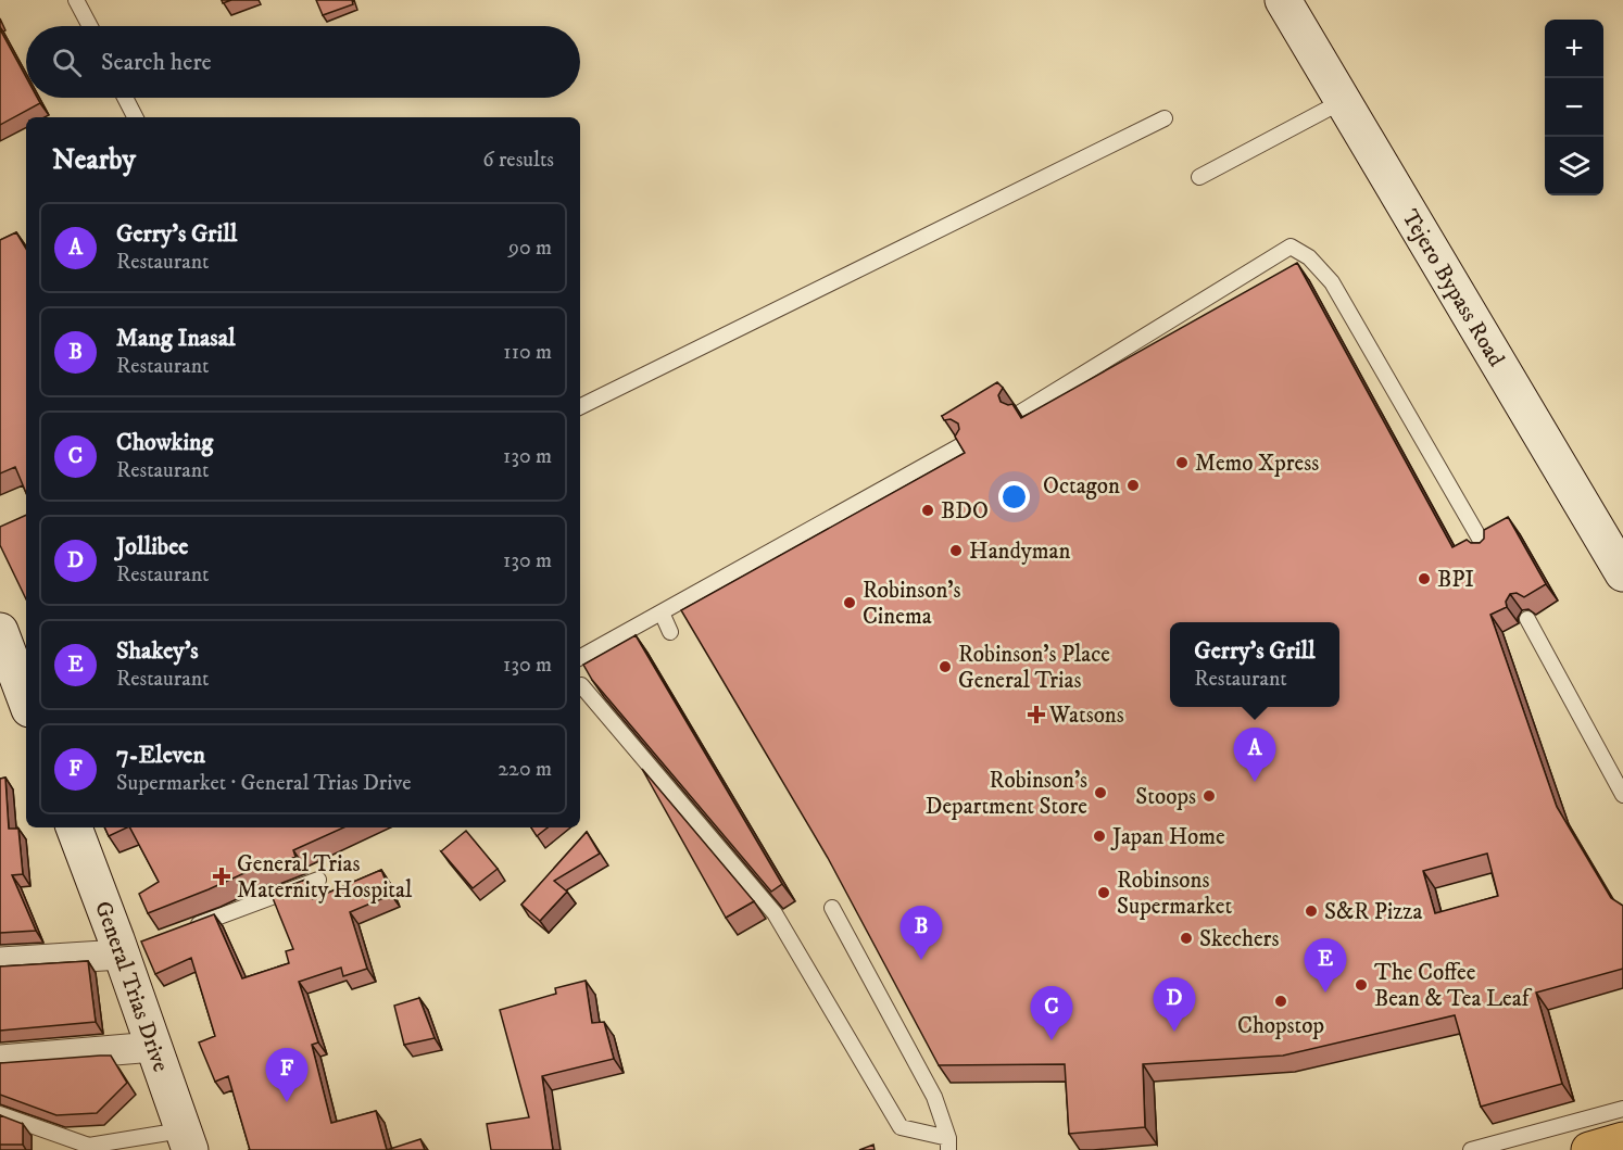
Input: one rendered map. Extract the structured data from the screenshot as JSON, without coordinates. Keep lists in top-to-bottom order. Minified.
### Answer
{"streets":{"street":["Tejero Bypass Road","General Trias Drive"]},"places":{"other":["Memo Xpress","Octagon","BDO","Handyman","BPI","Robinson's Cinema","Robinson's Place General Trias","Robinson's Department Store","Stoops","Japan Home","Robinsons Supermarket","S&R Pizza","Skechers","The Coffee Bean & Tea Leaf","Chopstop"],"health":["Watsons","General Trias Maternity Hospital"]},"page":{"map_buttons":["+","−"],"search":"Search here","heading":["Nearby","6 results"],"list":[{"mark":"A","name":"Gerry's Grill","note":"Restaurant","value":"90 m"},{"mark":"B","name":"Mang Inasal","note":"Restaurant","value":"110 m"},{"mark":"C","name":"Chowking","note":"Restaurant","value":"130 m"},{"mark":"D","name":"Jollibee","note":"Restaurant","value":"130 m"},{"mark":"E","name":"Shakey's","note":"Restaurant","value":"130 m"},{"mark":"F","name":"7-Eleven","note":"Supermarket · General Trias Drive","value":"220 m"}],"popup":["Gerry's Grill","Restaurant"],"pins":["A","B","E","D","C","F"]}}
